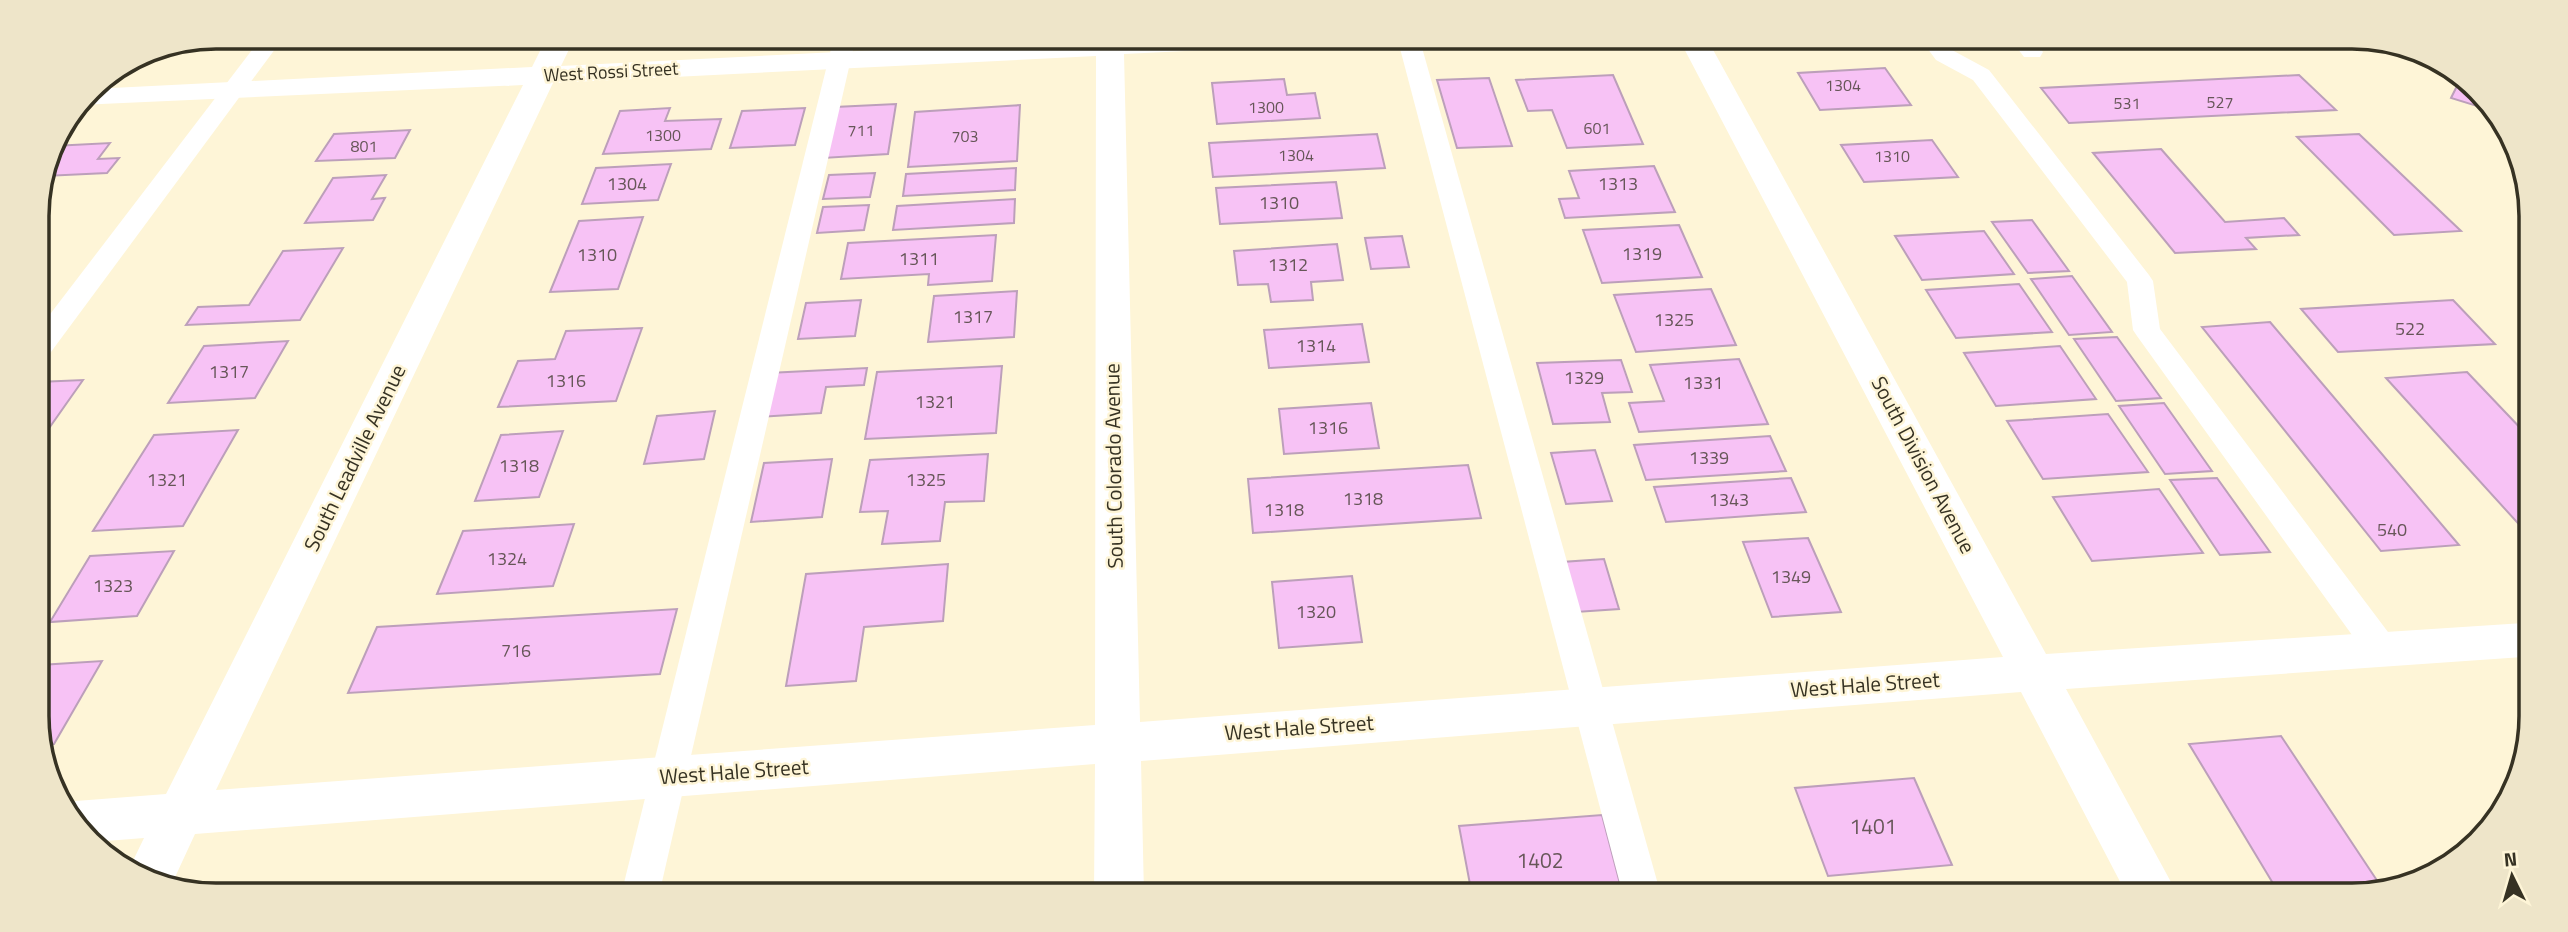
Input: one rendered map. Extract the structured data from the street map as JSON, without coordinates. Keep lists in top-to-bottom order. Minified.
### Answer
{"streets":{"street":["West Rossi Street","South Leadville Avenue","South Division Avenue","South Colorado Avenue","West Hale Street"]},"crossings":[["West Rossi Street","South Leadville Avenue"],["South Leadville Avenue","West Hale Street"],["South Division Avenue","West Hale Street"],["South Colorado Avenue","West Hale Street"]],"house_numbers":["1304","527","531","1300","601","711","1300","703","801","1304","1310","1304","1313","1310","1319","1310","1311","1312","1317","1325","522","1314","1317","1329","1316","1331","1321","1316","1339","1318","1321","1325","1318","1343","1318","540","1324","1349","1323","1320","716","1401","1402"],"north":"top"}
